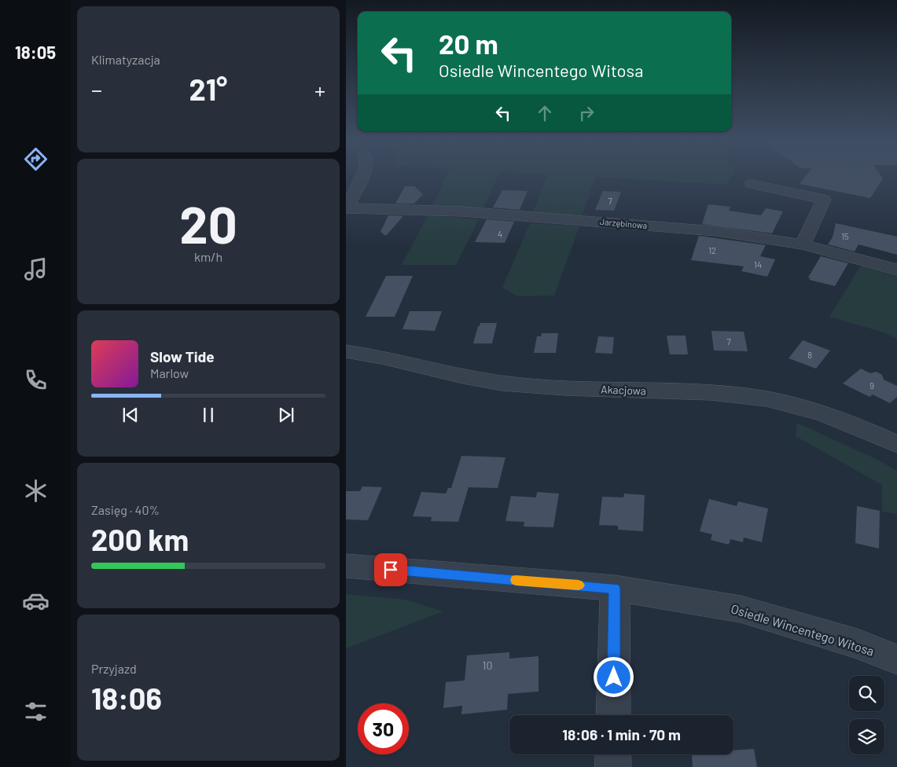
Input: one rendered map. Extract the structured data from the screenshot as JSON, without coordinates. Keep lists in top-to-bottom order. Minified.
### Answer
{"streets":{"street":["Jarzębinowa","Akacjowa","Osiedle Wincentego Witosa"]},"house_numbers":["7","4","15","12","14","7","8","9","10"],"page":{"tabs":"18:05","tile":["Klimatyzacja",["20","km/h"],["Zasięg · 40%","200 km"],["Przyjazd","18:06"]],"turn":["20 m","Osiedle Wincentego Witosa"],"heat":["−","21°","+"],"song":["Slow Tide","Marlow"],"limit":"30","trip":"18:06 · 1 min · 70 m"}}
